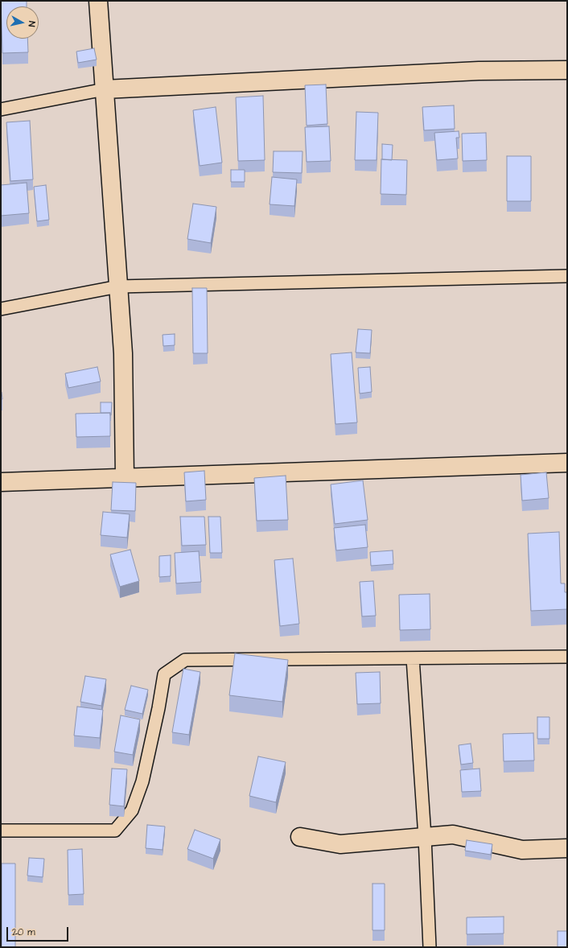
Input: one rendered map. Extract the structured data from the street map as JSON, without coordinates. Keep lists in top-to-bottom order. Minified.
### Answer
{"scale_bar":"20 m","north":"right"}
